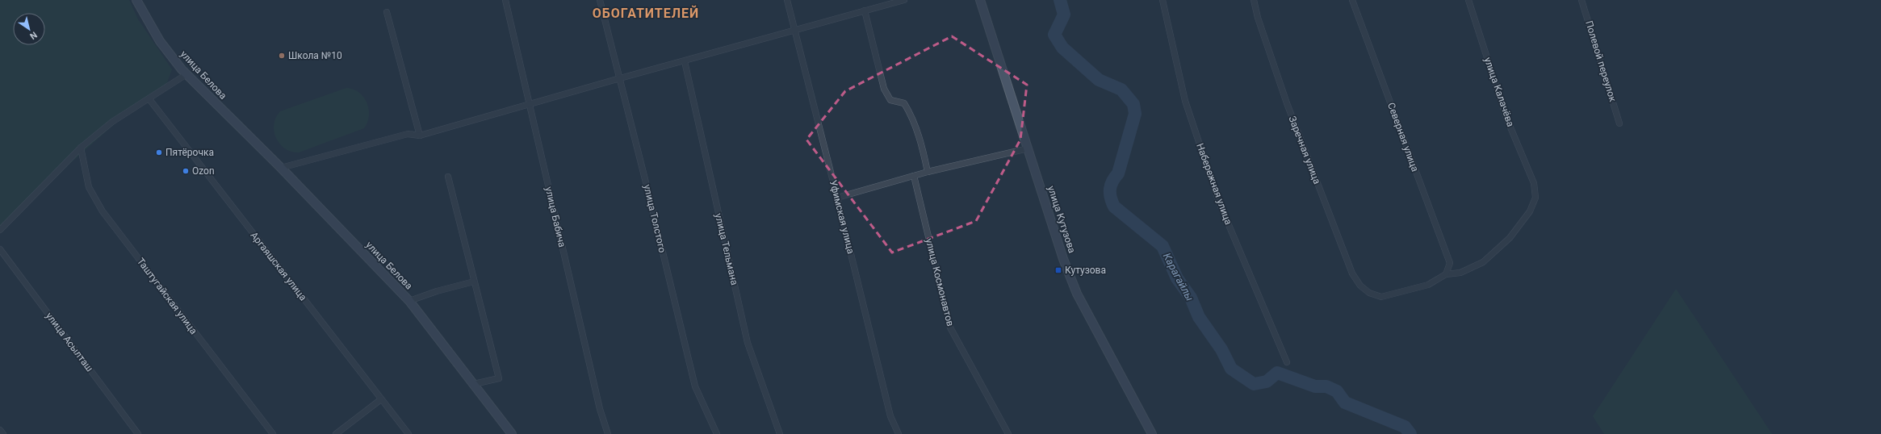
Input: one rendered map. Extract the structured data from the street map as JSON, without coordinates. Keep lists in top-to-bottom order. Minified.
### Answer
{"streets":{"main road":["улица Белова","улица Кутузова"],"street":["Полевой переулок","улица Калачёва","Северная улица","Заречная улица","Набережная улица","улица Бабича","Уфимская улица","улица Толстого","улица Тельмана","Аргаяшская улица","улица Космонавтов","Таштугайская улица","улица Асылташ"]},"crossings":[["улица Калачёва","Северная улица"],["улица Калачёва","Заречная улица"],["Северная улица","Заречная улица"]],"districts":["ОБОГАТИТЕЛЕЙ"],"water":["Карагайлы"],"places":{"other":["Школа №10","Пятёрочка","Ozon"],"transit":["Кутузова"]},"north":"bottom right"}
